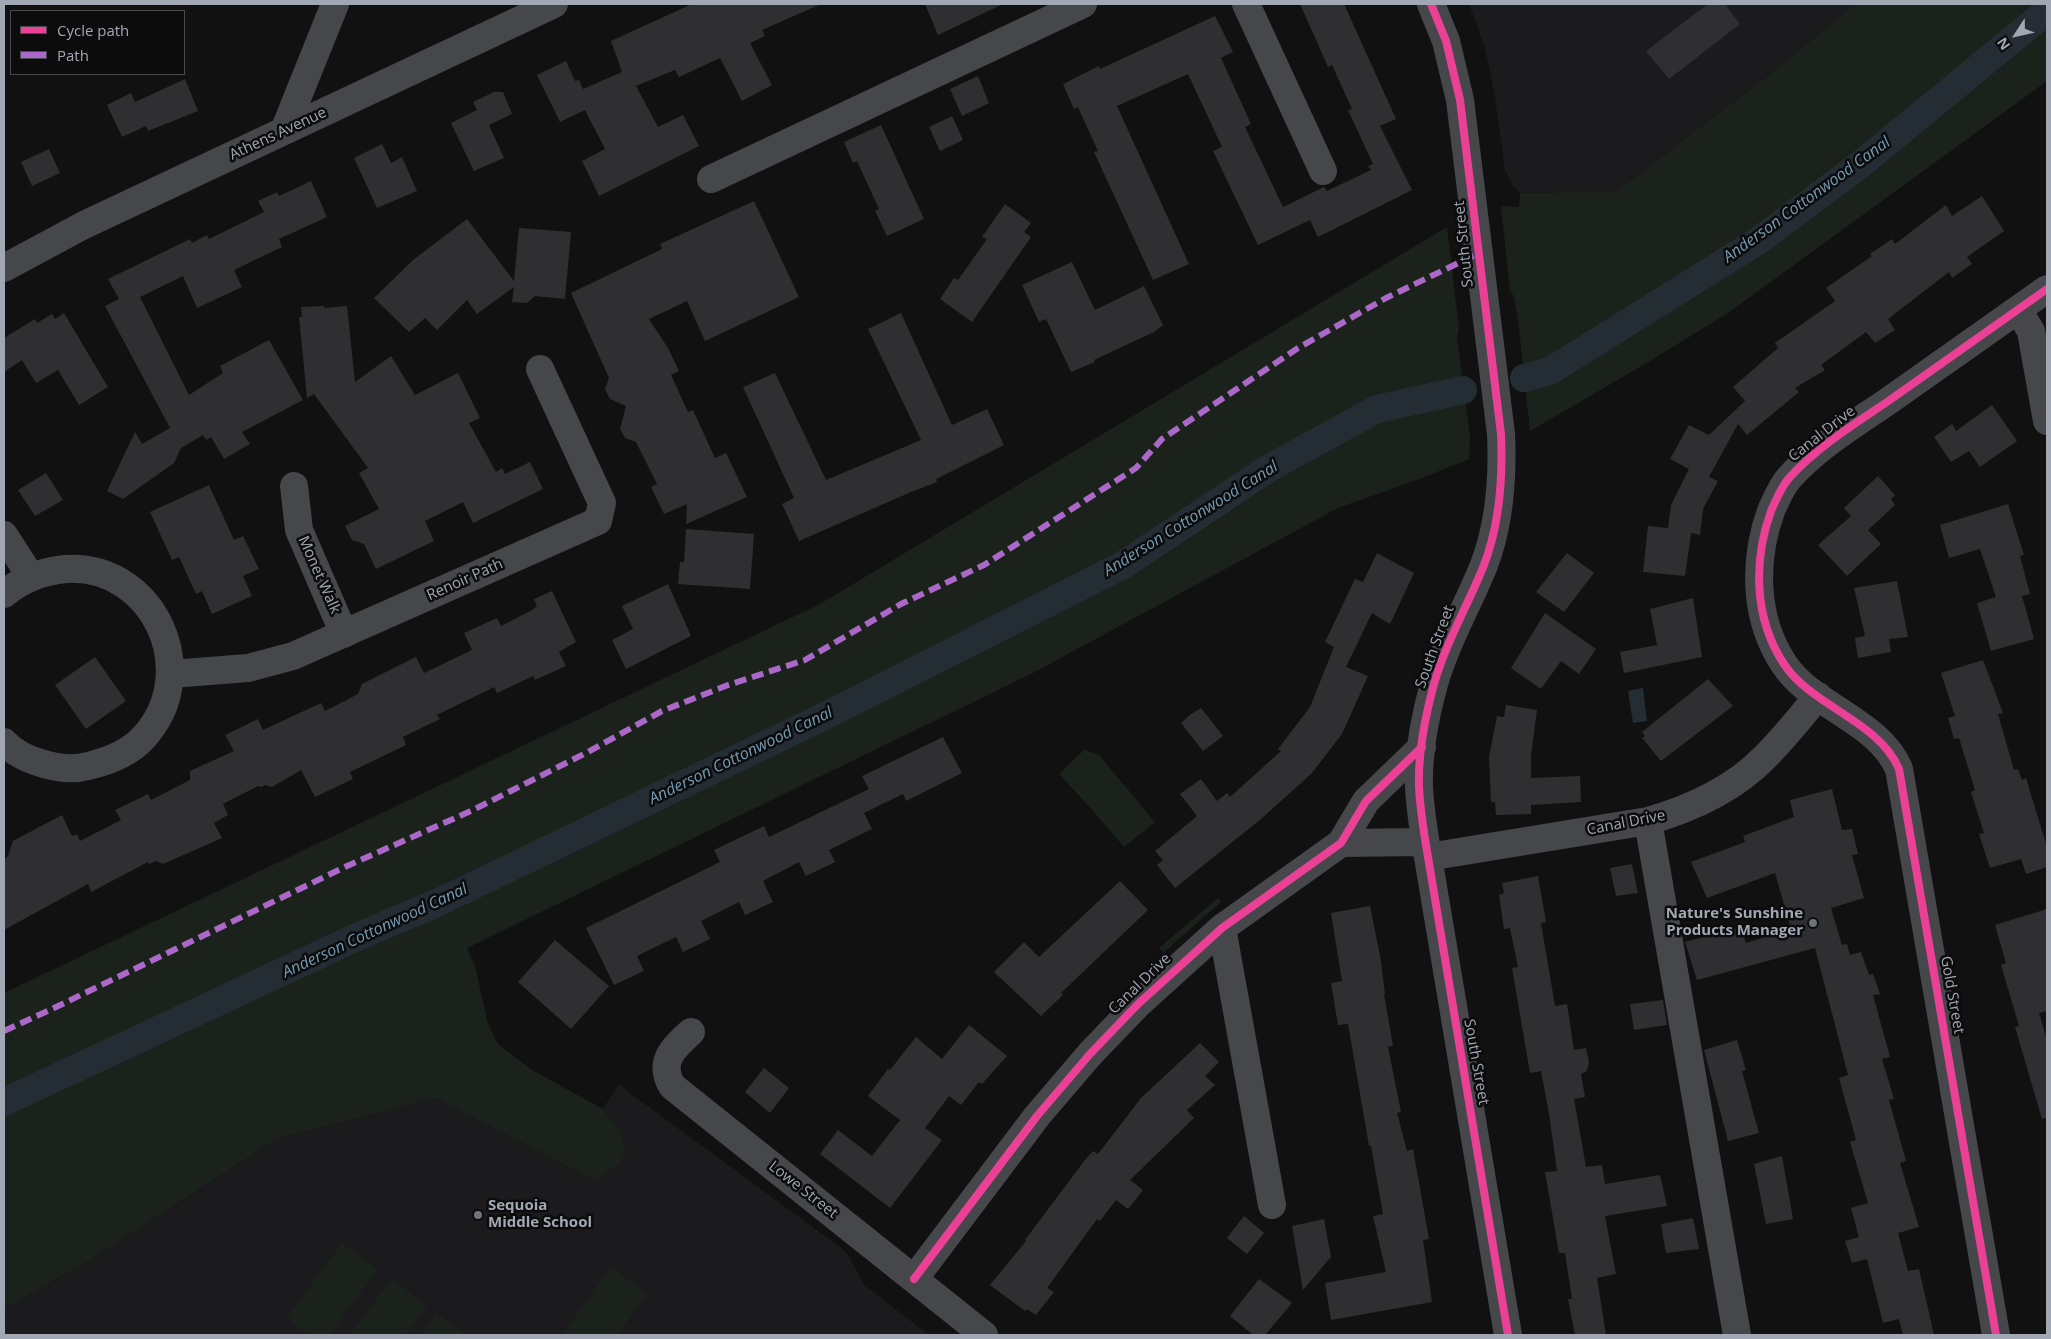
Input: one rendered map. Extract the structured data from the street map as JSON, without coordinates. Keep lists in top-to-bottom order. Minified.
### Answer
{"streets":{"street":["Athens Avenue","South Street","Canal Drive","Monet Walk","Renoir Path","Gold Street","Lowe Street"]},"crossings":[["South Street","Canal Drive"],["Canal Drive","Gold Street"],["Canal Drive","Lowe Street"],["Monet Walk","Renoir Path"]],"water":["Anderson Cottonwood Canal"],"places":["Nature's Sunshine Products Manager","Sequoia Middle School"],"legend":["Cycle path","Path"],"north":"bottom left"}
